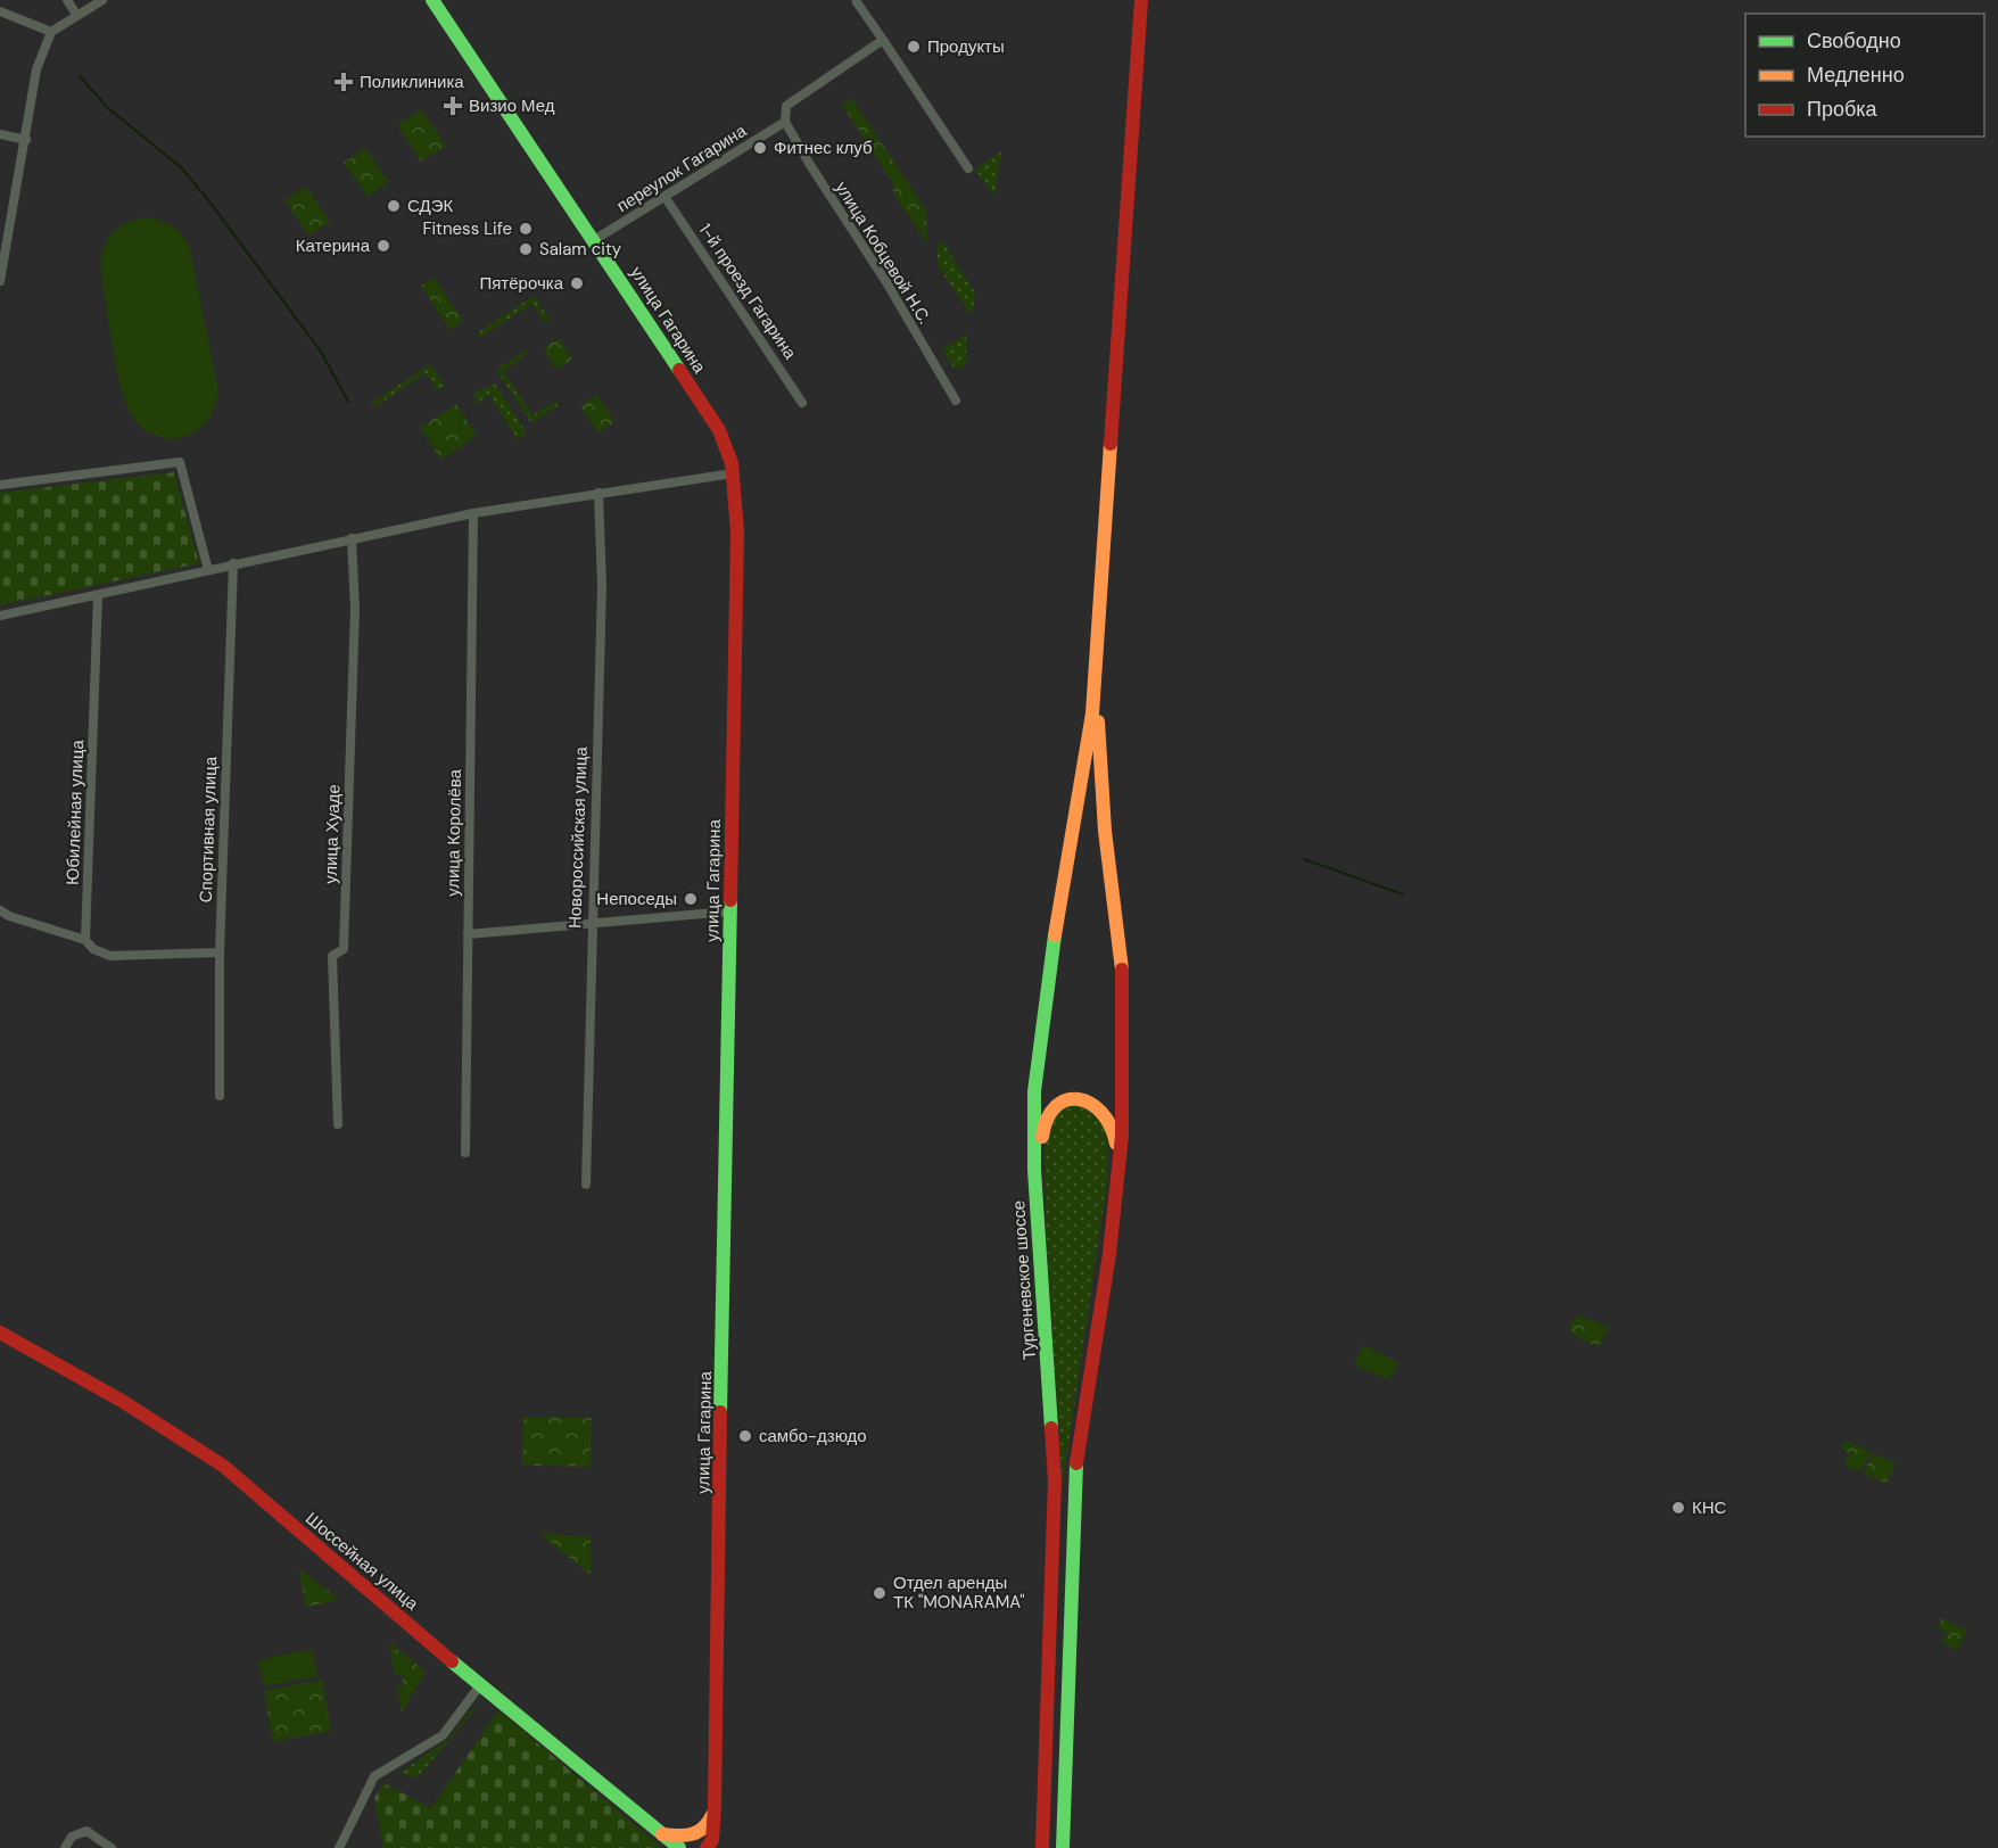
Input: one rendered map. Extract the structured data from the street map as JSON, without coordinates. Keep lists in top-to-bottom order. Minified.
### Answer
{"streets":{"main road":["улица Гагарина","Тургеневское шоссе","Шоссейная улица"],"street":["переулок Гагарина","улица Кобцевой Н.С.","1-й проезд Гагарина","Юбилейная улица","Спортивная улица","улица Королёва","улица Хуаде","Новороссийская улица"]},"crossings":[["переулок Гагарина","улица Кобцевой Н.С."],["переулок Гагарина","1-й проезд Гагарина"],["переулок Гагарина","улица Гагарина"]],"places":{"other":["Продукты","Фитнес клуб","СДЭК","Fitness Life","Катерина","Salam city","Пятёрочка","Непоседы","самбо-дзюдо","КНС","Отдел аренды ТК \"MONARAMA\""],"health":["Поликлиника","Визио Мед"]},"legend":["Свободно","Медленно","Пробка"]}
